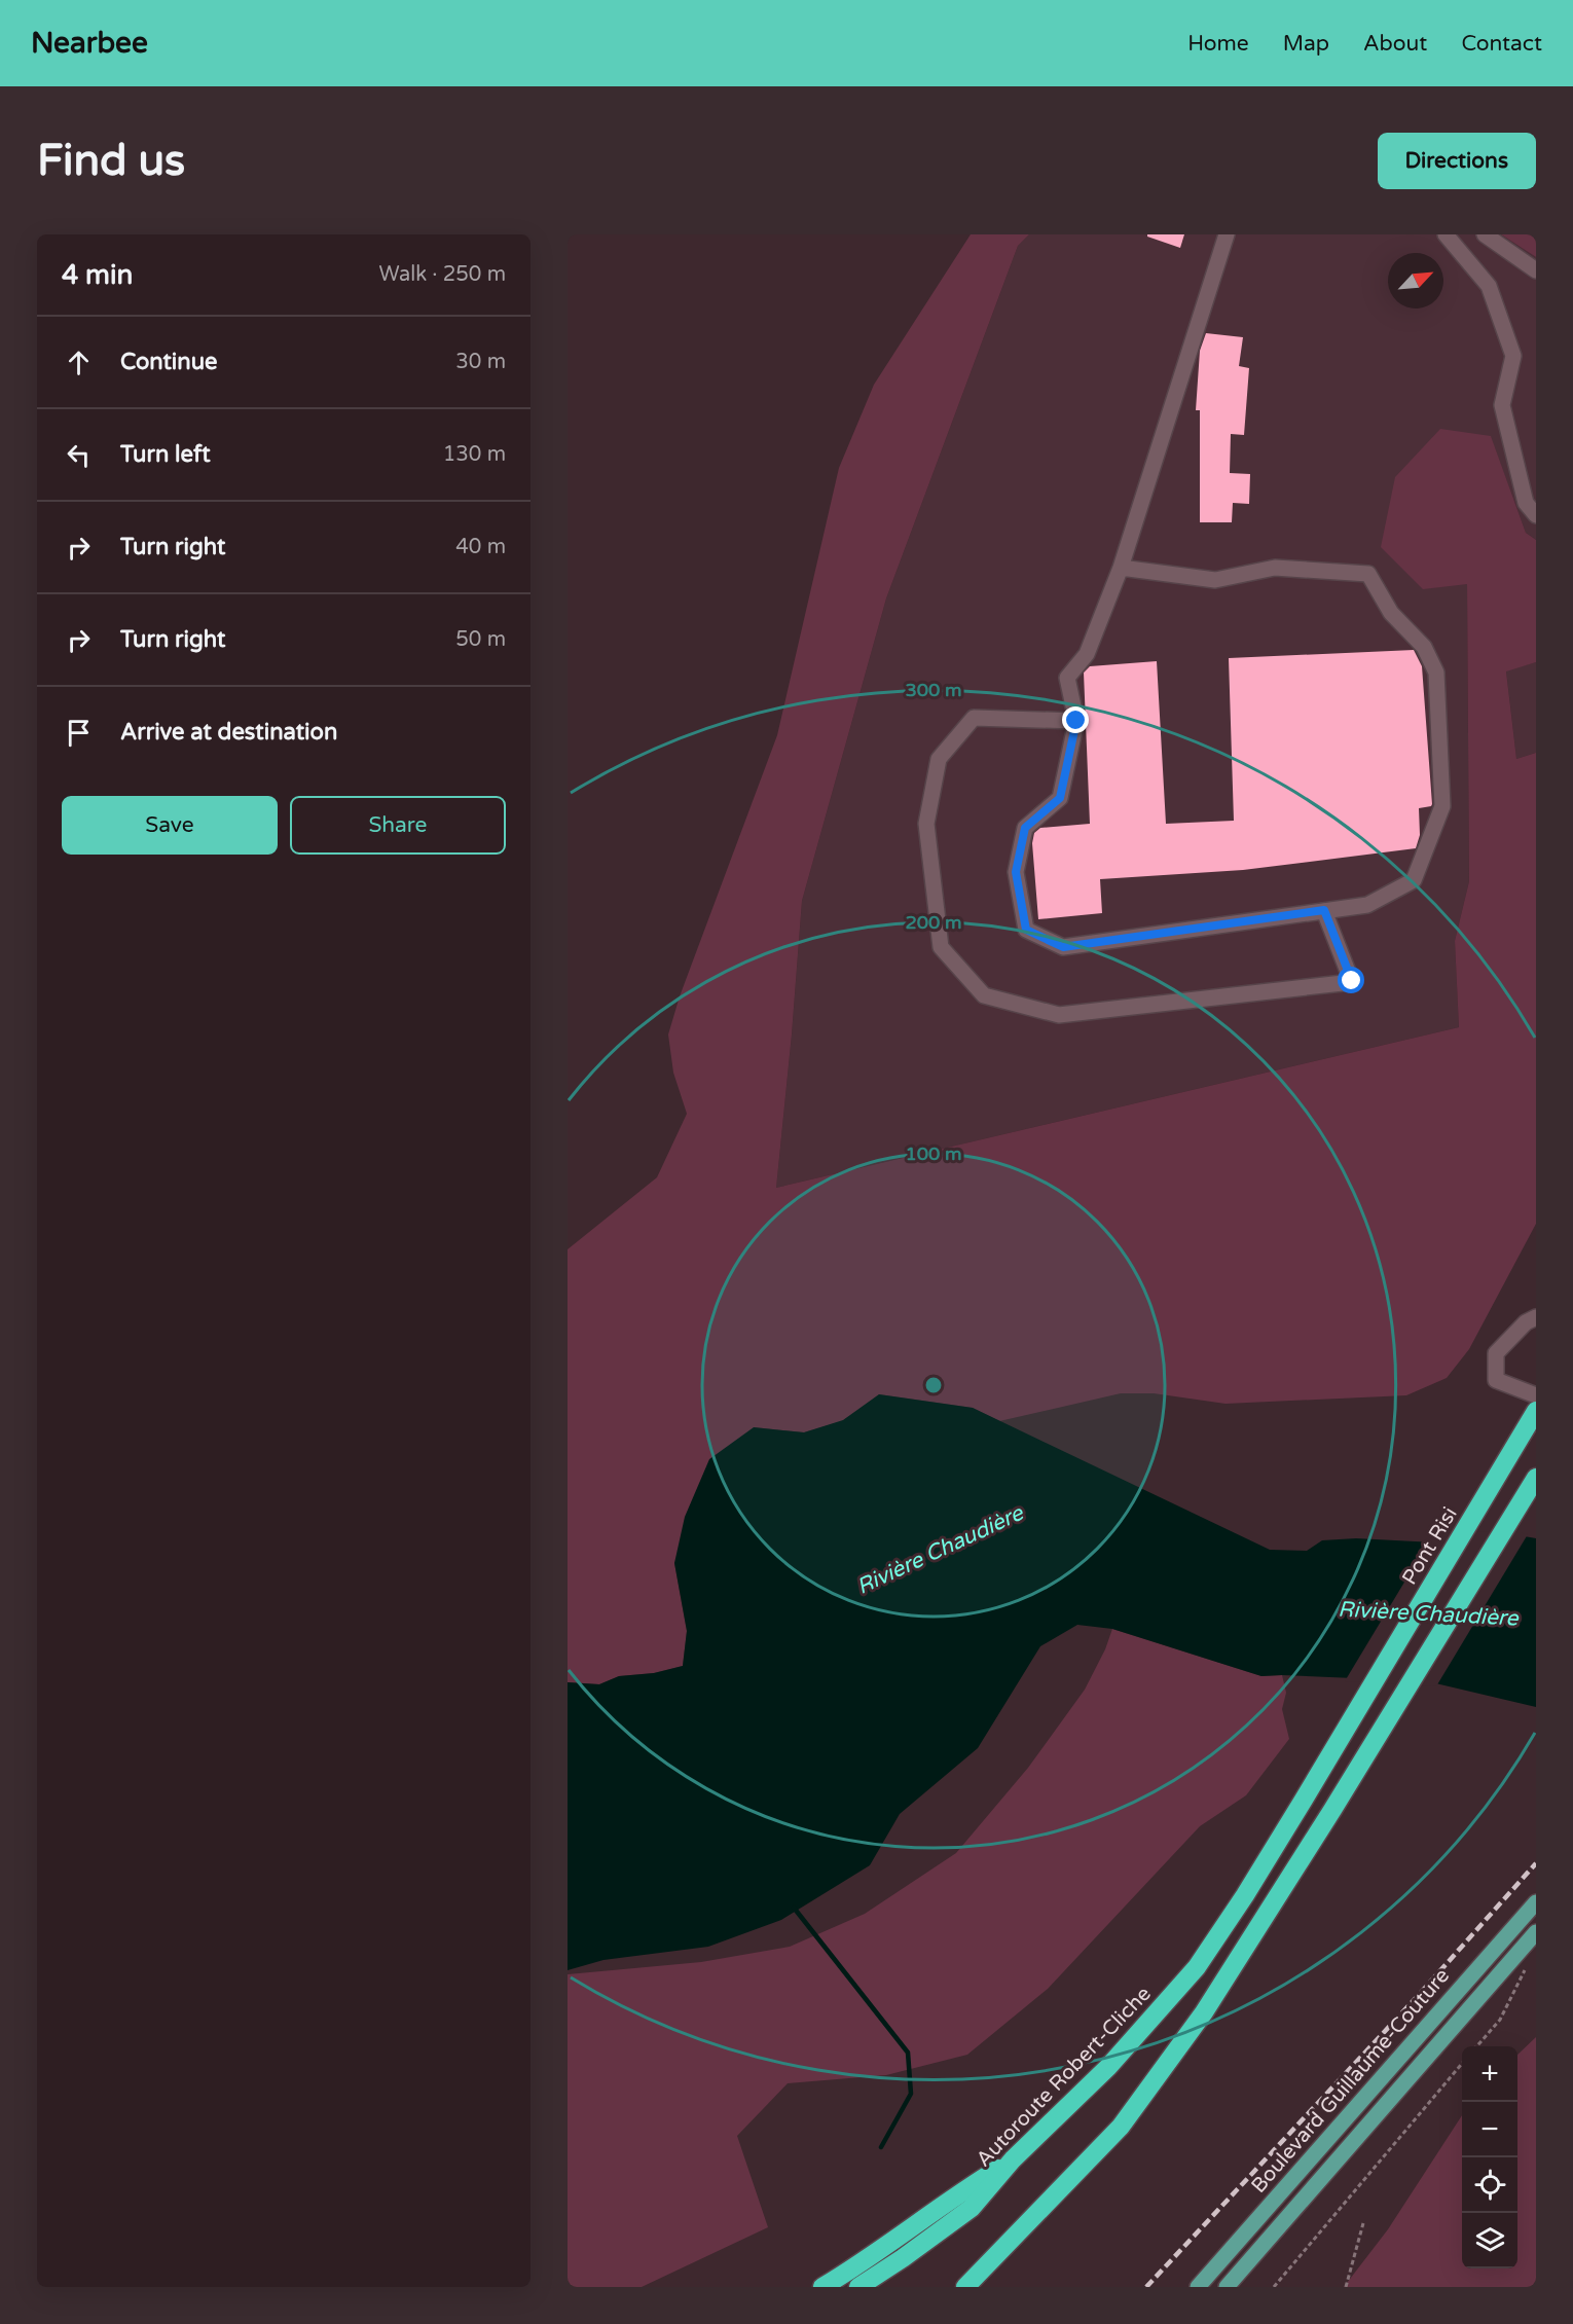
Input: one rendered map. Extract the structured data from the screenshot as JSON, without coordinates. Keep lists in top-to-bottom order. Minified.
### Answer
{"streets":{"highway":["Pont Risi","Autoroute Robert-Cliche"],"main road":["Boulevard Guillaume-Couture"]},"crossings":[["Pont Risi","Autoroute Robert-Cliche"]],"water":["Rivière Chaudière"],"north":"top right","page":{"header":"Nearbee","nav":["Home","Map","About","Contact"],"buttons":["Directions",["Save","Share"]],"title":"Find us","heading":["4 min","Walk · 250 m"],"list":[["Continue","30 m"],["Turn left","130 m"],["Turn right","40 m"],["Turn right","50 m"],"Arrive at destination"],"map_buttons":["+","−"]},"rings":["300 m","200 m","100 m"]}
